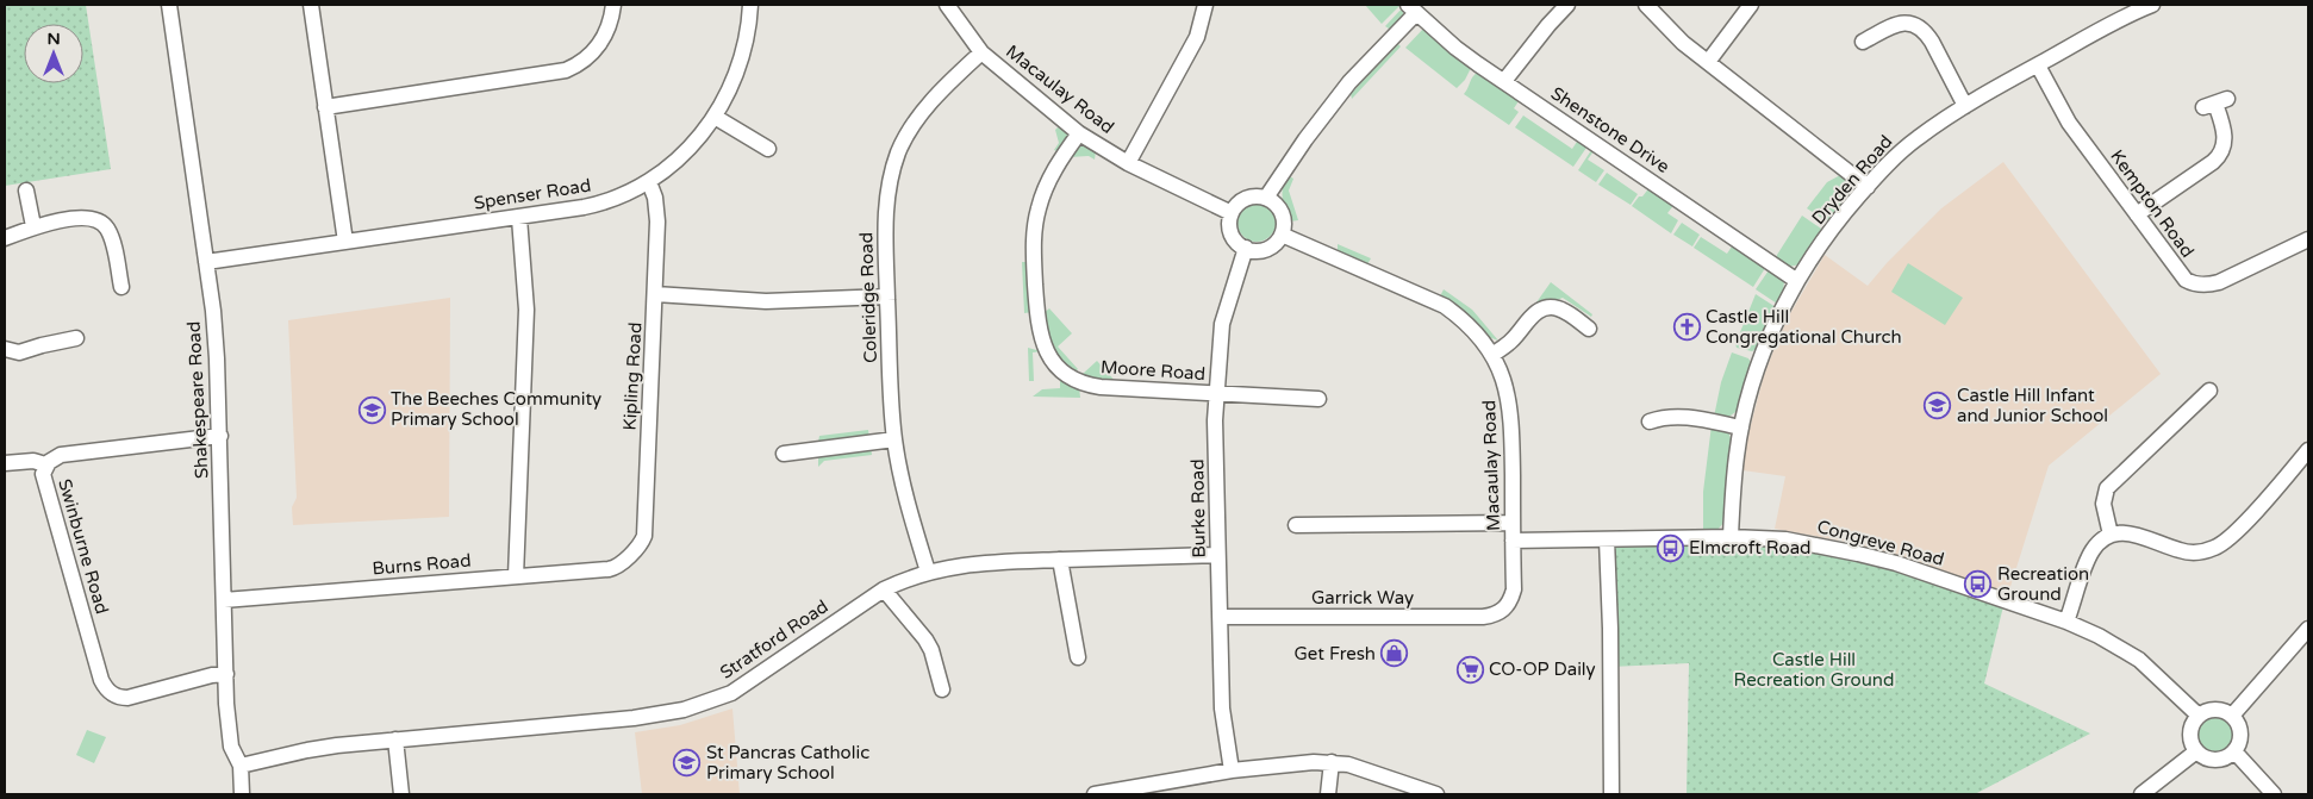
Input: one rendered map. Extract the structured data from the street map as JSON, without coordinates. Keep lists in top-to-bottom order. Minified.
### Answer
{"streets":{"street":["Macaulay Road","Shenstone Drive","Dryden Road","Spenser Road","Kempton Road","Coleridge Road","Moore Road","Kipling Road","Shakespeare Road","Burke Road","Congreve Road","Swinburne Road","Burns Road","Garrick Way","Stratford Road"]},"crossings":[["Macaulay Road","Coleridge Road"],["Macaulay Road","Moore Road"],["Macaulay Road","Burke Road"],["Macaulay Road","Congreve Road"],["Macaulay Road","Garrick Way"],["Shenstone Drive","Dryden Road"],["Dryden Road","Kempton Road"],["Dryden Road","Congreve Road"],["Spenser Road","Kipling Road"],["Spenser Road","Shakespeare Road"],["Coleridge Road","Stratford Road"],["Moore Road","Burke Road"],["Kipling Road","Burns Road"],["Shakespeare Road","Swinburne Road"],["Shakespeare Road","Burns Road"],["Shakespeare Road","Stratford Road"],["Burke Road","Garrick Way"],["Burke Road","Stratford Road"]],"parks":["Castle Hill Recreation Ground"],"places":{"church":["Castle Hill Congregational Church"],"school or university":["Castle Hill Infant and Junior School","The Beeches Community Primary School","St Pancras Catholic Primary School"],"bus stop":["Elmcroft Road","Recreation Ground"],"shop":["Get Fresh"],"supermarket":["CO-OP Daily"]},"north":"top"}
